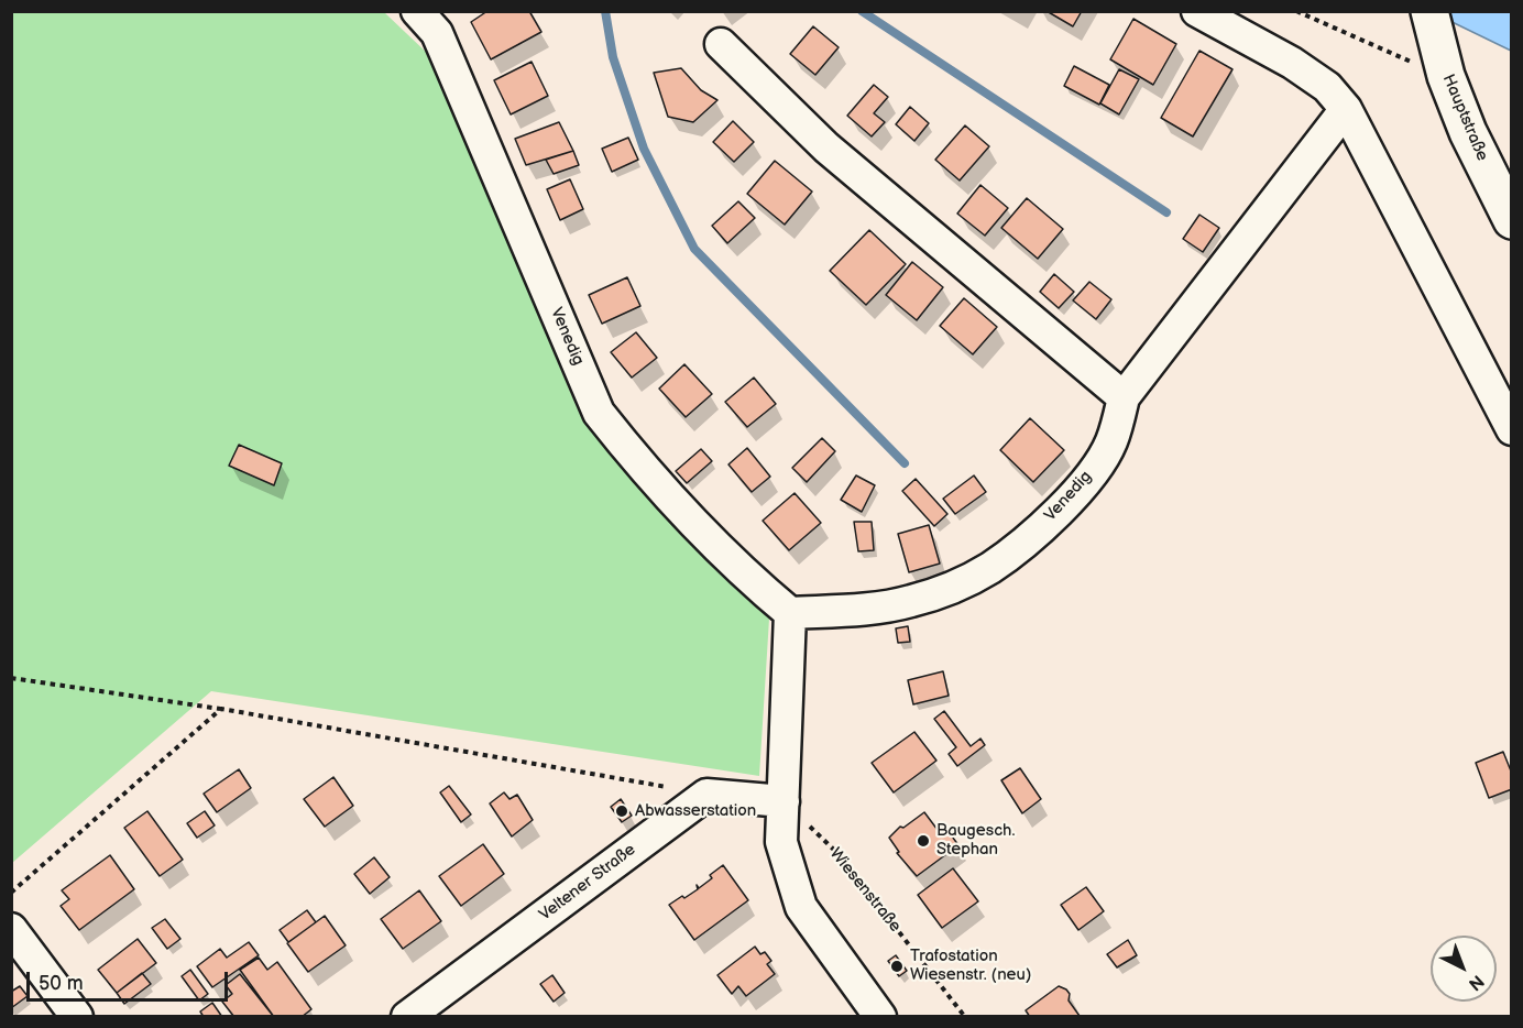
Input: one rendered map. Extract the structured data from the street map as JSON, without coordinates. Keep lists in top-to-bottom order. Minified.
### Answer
{"streets":{"main road":["Hauptstraße"],"street":["Venedig","Veltener Straße"],"path":["Wiesenstraße"]},"places":["Abwasserstation","Baugesch. Stephan","Trafostation Wiesenstr. (neu)"],"scale_bar":"50 m","north":"bottom right"}
